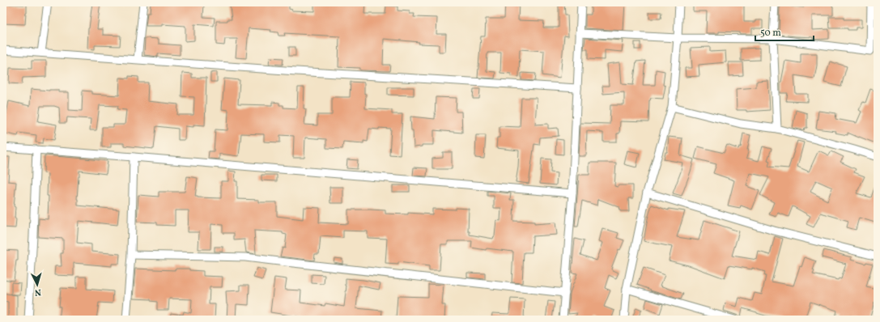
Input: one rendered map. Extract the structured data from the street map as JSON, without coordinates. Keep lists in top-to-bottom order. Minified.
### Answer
{"scale_bar":"50 m","north":"bottom"}
